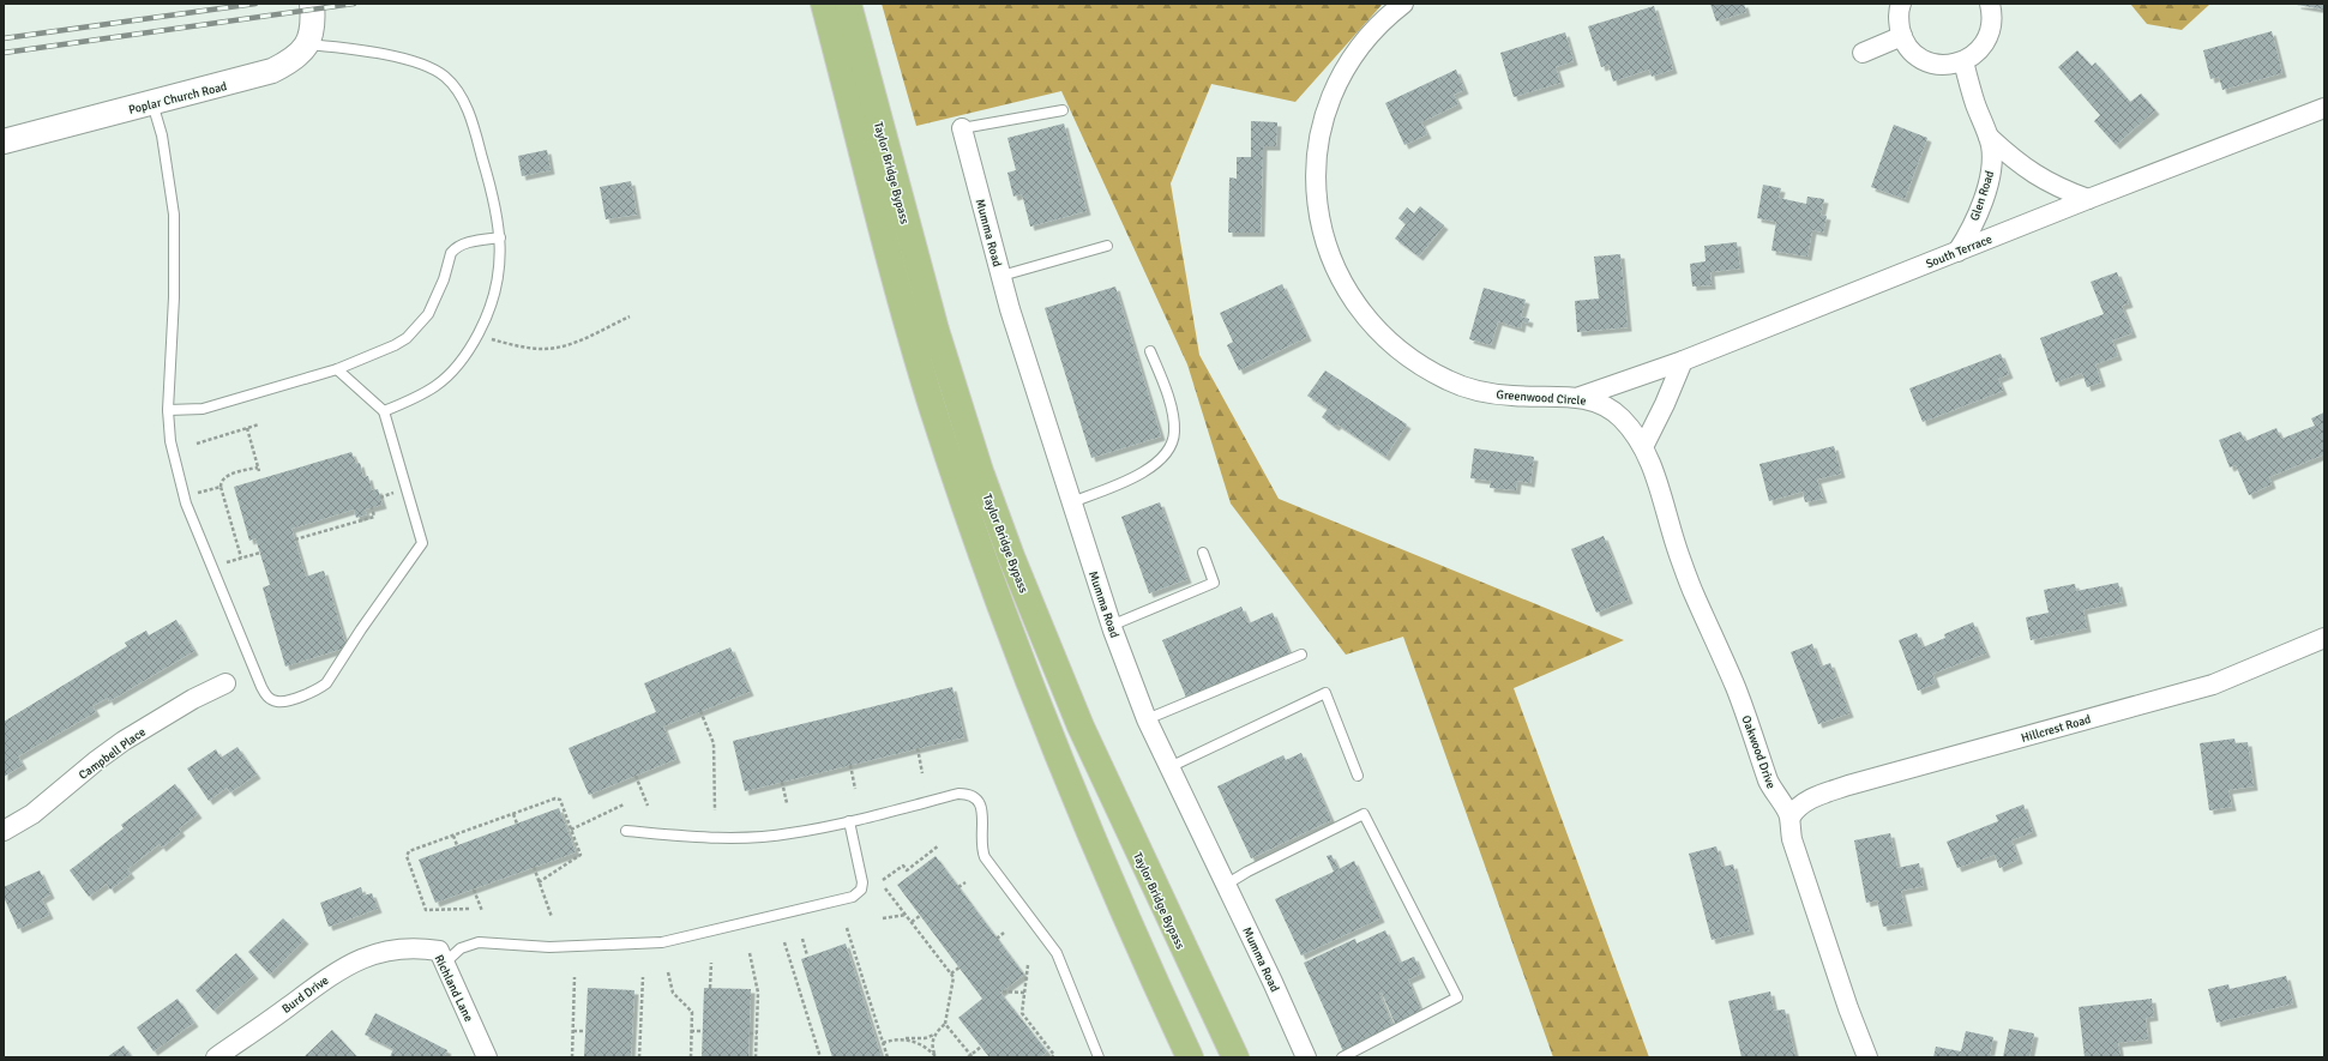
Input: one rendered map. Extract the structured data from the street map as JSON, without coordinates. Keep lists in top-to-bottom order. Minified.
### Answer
{"streets":{"main road":["Taylor Bridge Bypass"],"street":["Poplar Church Road","Glen Road","Mumma Road","South Terrace","Greenwood Circle","Hillcrest Road","Oakwood Drive","Campbell Place","Richland Lane","Burd Drive"]},"crossings":[["Glen Road","South Terrace"],["South Terrace","Greenwood Circle"],["Greenwood Circle","Oakwood Drive"],["Hillcrest Road","Oakwood Drive"],["Richland Lane","Burd Drive"]]}
